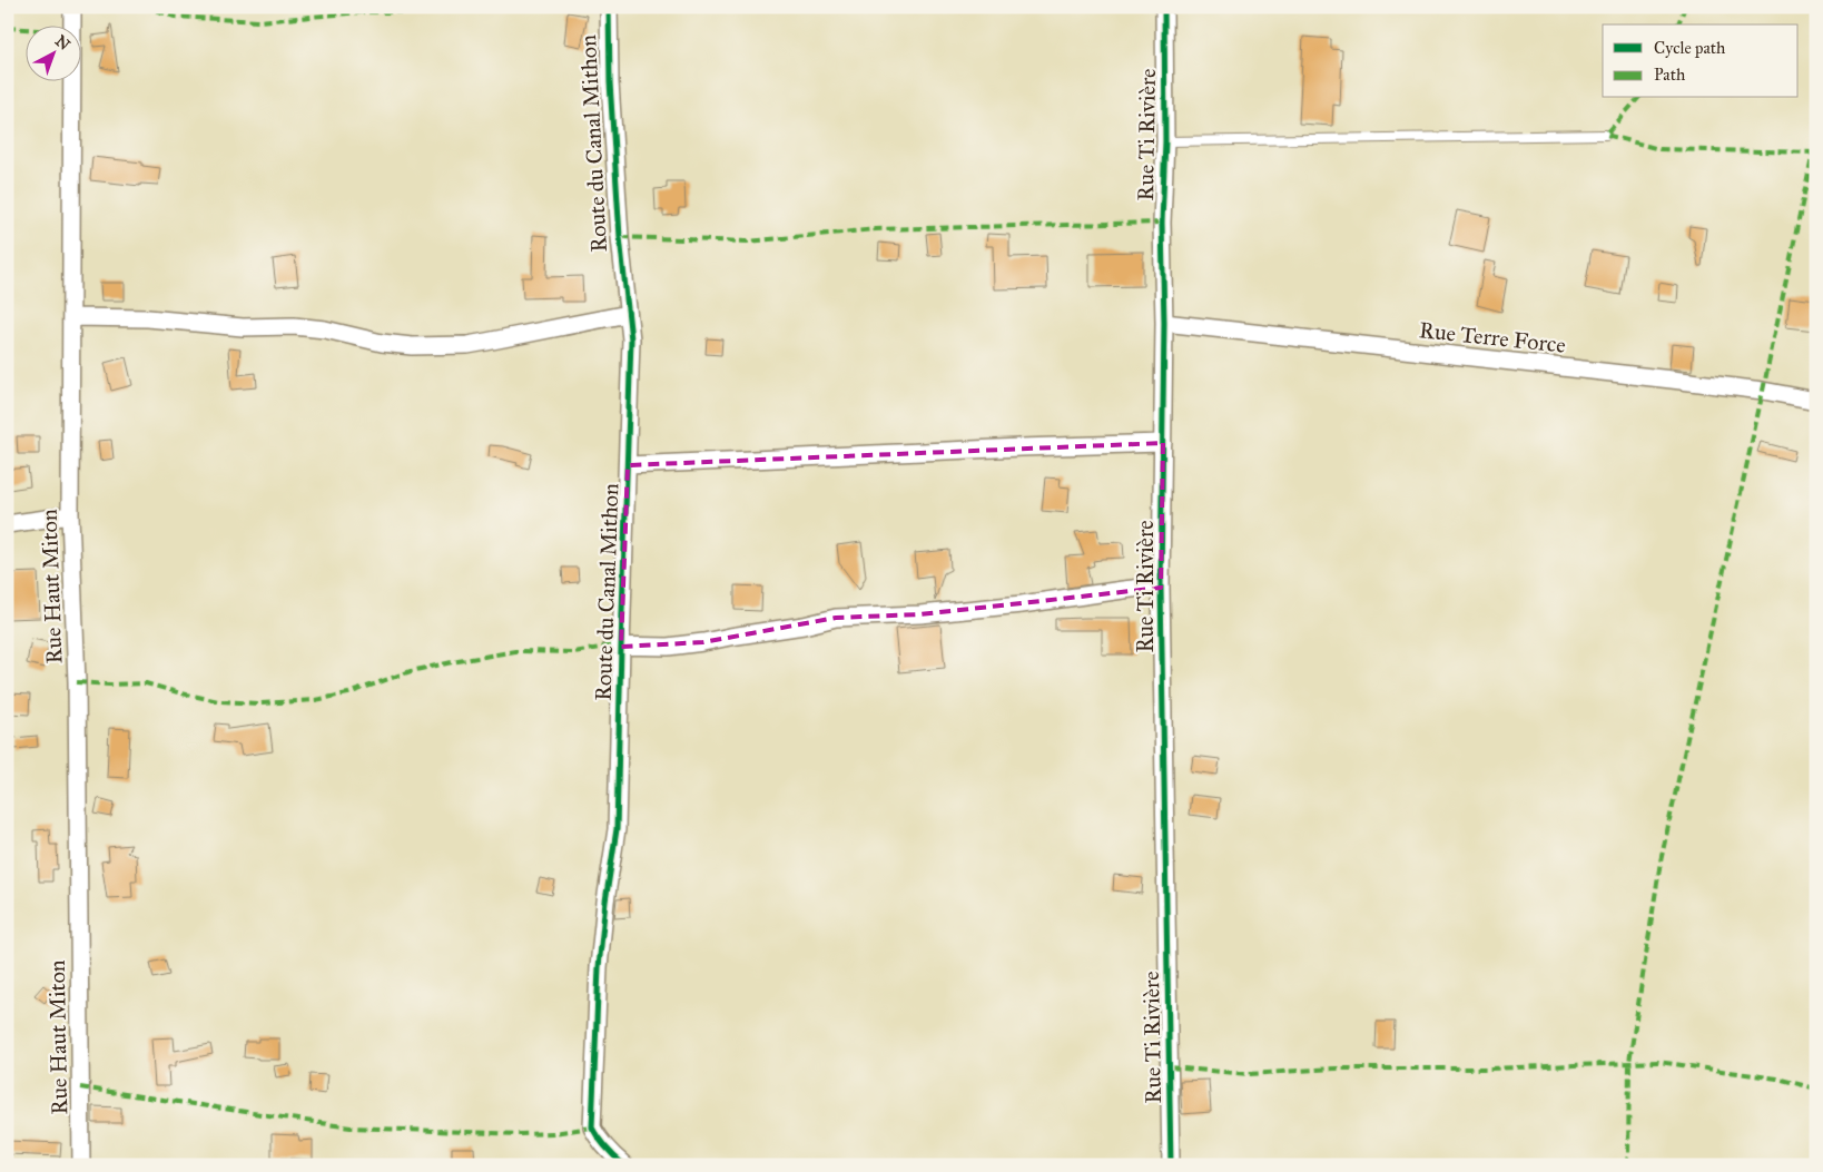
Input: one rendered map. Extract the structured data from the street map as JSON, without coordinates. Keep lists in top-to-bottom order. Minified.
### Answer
{"streets":{"street":["Rue Ti Rivière","Route du Canal Mithon","Rue Terre Force","Rue Haut Miton"]},"crossings":[["Rue Ti Rivière","Rue Terre Force"]],"legend":["Cycle path","Path"],"north":"top right"}
